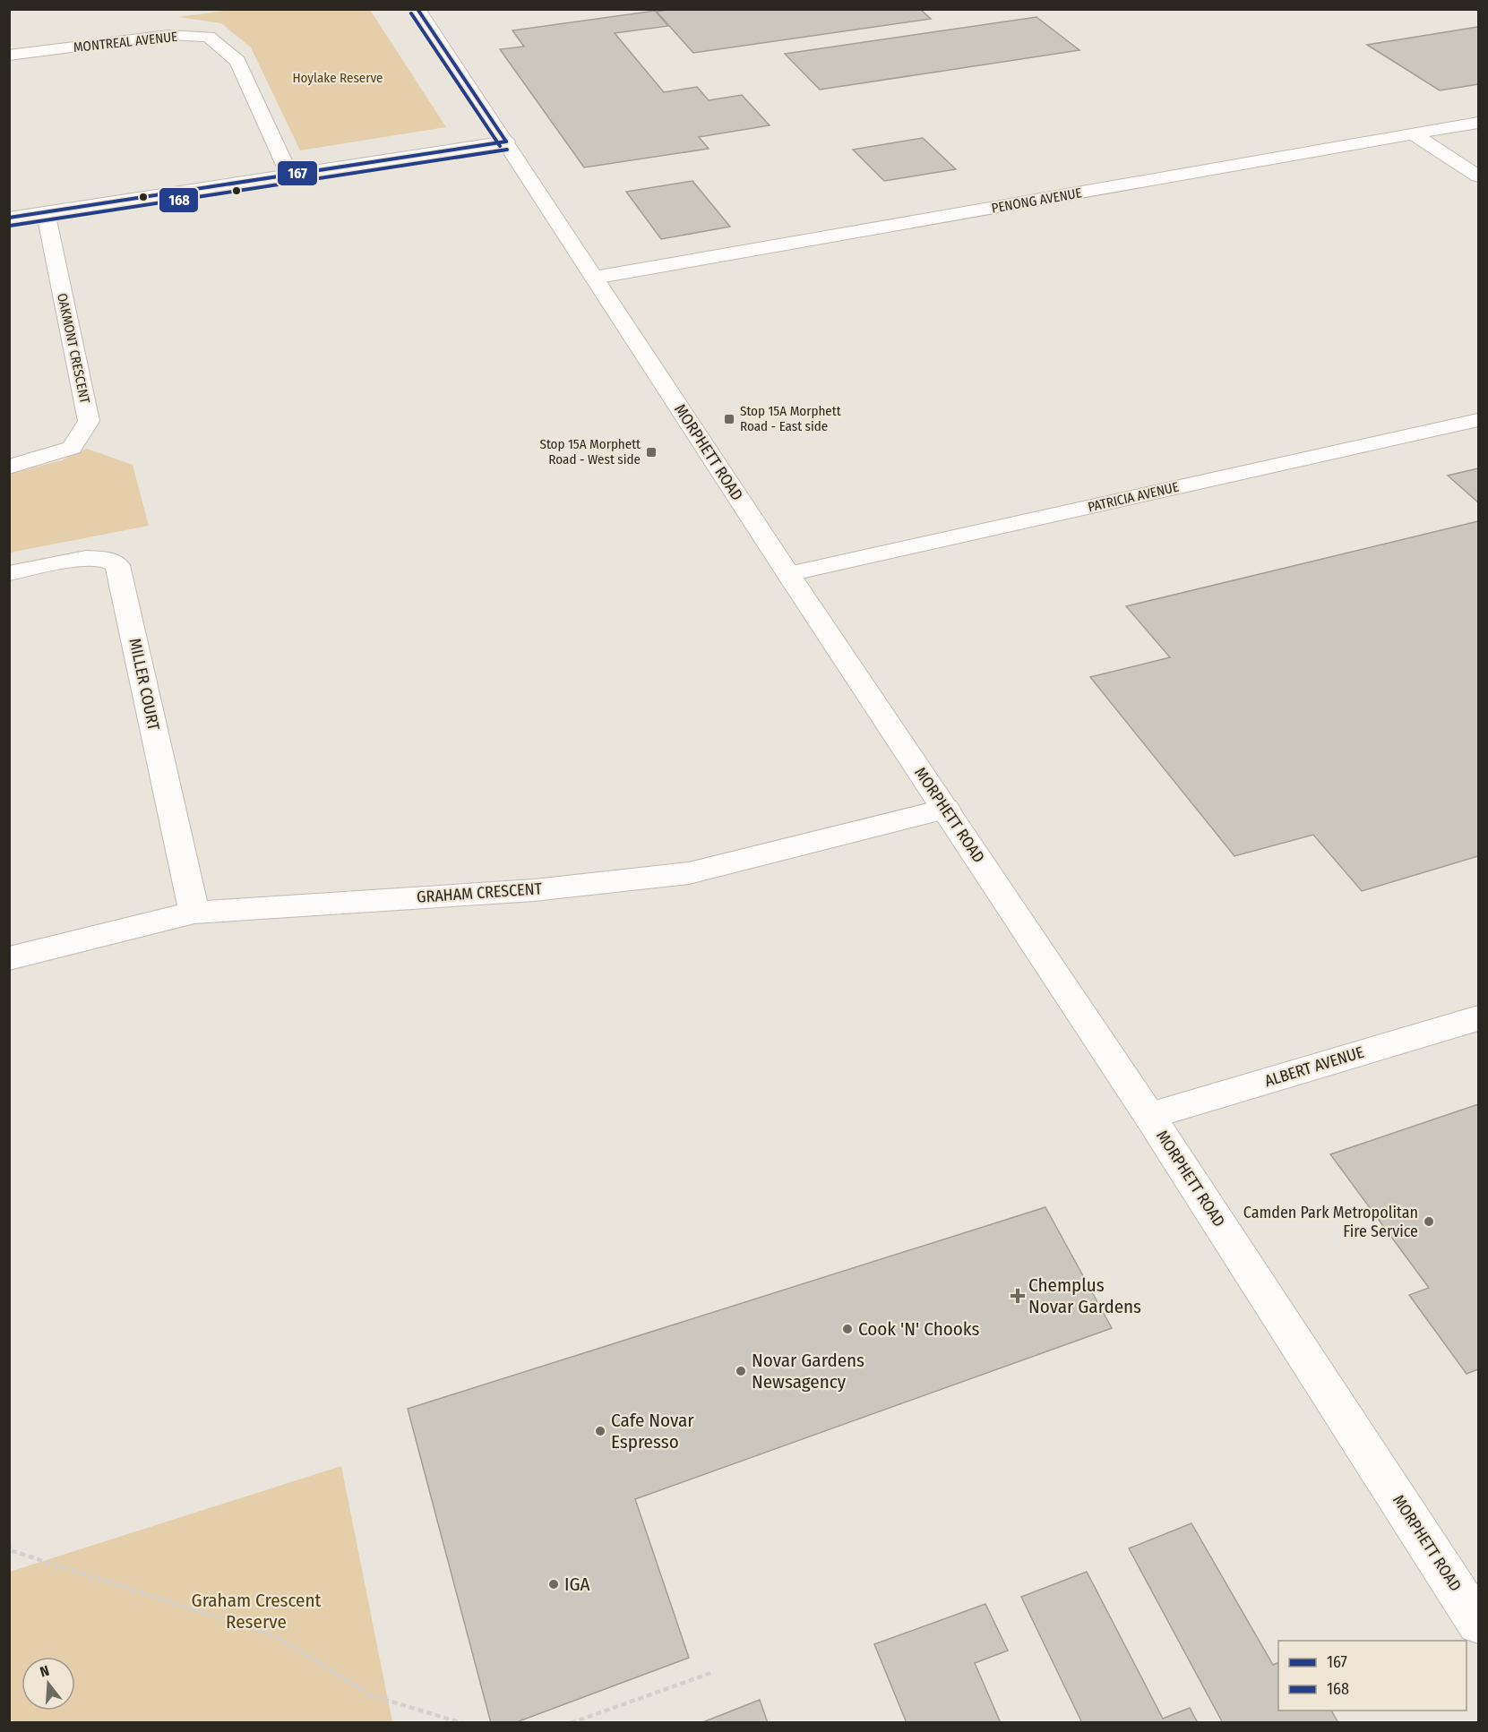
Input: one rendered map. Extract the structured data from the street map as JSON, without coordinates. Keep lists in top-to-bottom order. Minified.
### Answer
{"streets":{"street":["MONTREAL AVENUE","PENONG AVENUE","OAKMONT CRESCENT","MORPHETT ROAD","PATRICIA AVENUE","MILLER COURT","GRAHAM CRESCENT","ALBERT AVENUE"]},"crossings":[["PENONG AVENUE","MORPHETT ROAD"],["MORPHETT ROAD","PATRICIA AVENUE"],["MORPHETT ROAD","GRAHAM CRESCENT"],["MORPHETT ROAD","ALBERT AVENUE"],["MILLER COURT","GRAHAM CRESCENT"]],"parks":["Hoylake Reserve","Graham Crescent Reserve"],"places":{"transit":["Stop 15A Morphett Road - East side","Stop 15A Morphett Road - West side"],"other":["Camden Park Metropolitan Fire Service","Cook 'N' Chooks","Novar Gardens Newsagency","Cafe Novar Espresso","IGA"],"health":["Chemplus Novar Gardens"]},"lines":["transit line 167","transit line 168"],"legend":["167","168"],"north":"top"}
